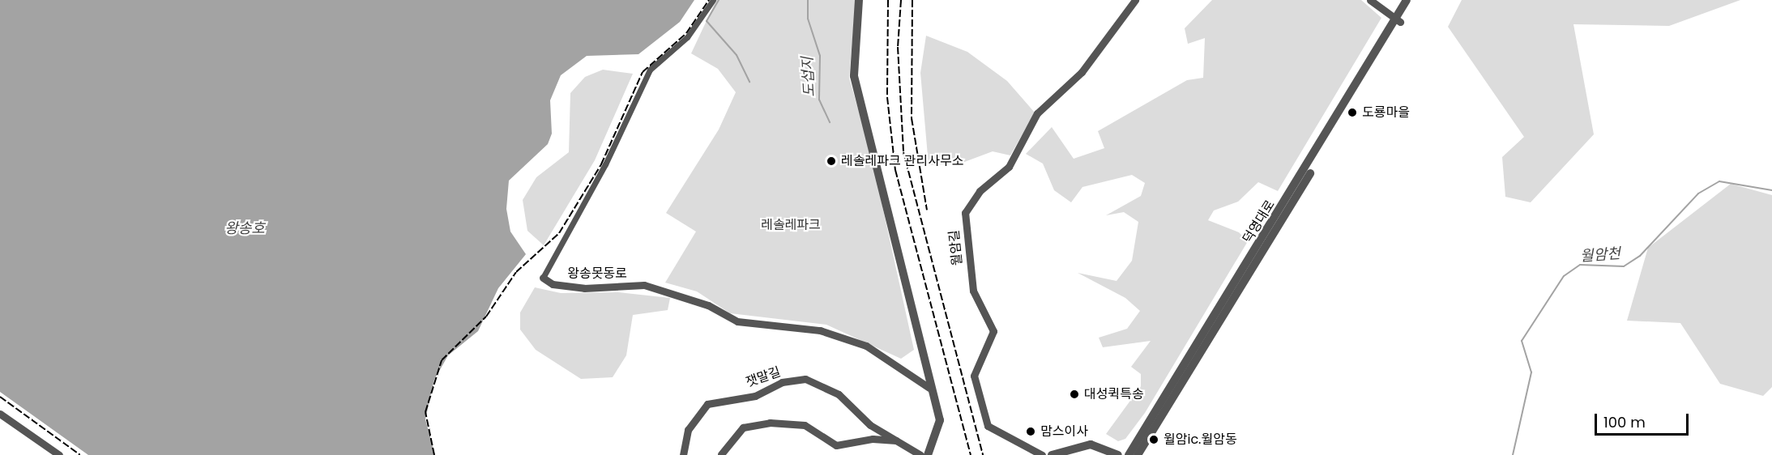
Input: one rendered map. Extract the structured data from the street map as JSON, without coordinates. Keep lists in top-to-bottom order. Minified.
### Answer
{"streets":{"street":["덕영대로","월암길","왕송못동로","잿말길"]},"water":["도섭지","왕송호","월암천"],"parks":["레솔레파크"],"places":["도룡마을","레솔레파크 관리사무소","대성퀵특송","맘스이사","월암ic.월암동"],"scale_bar":"100 m"}
